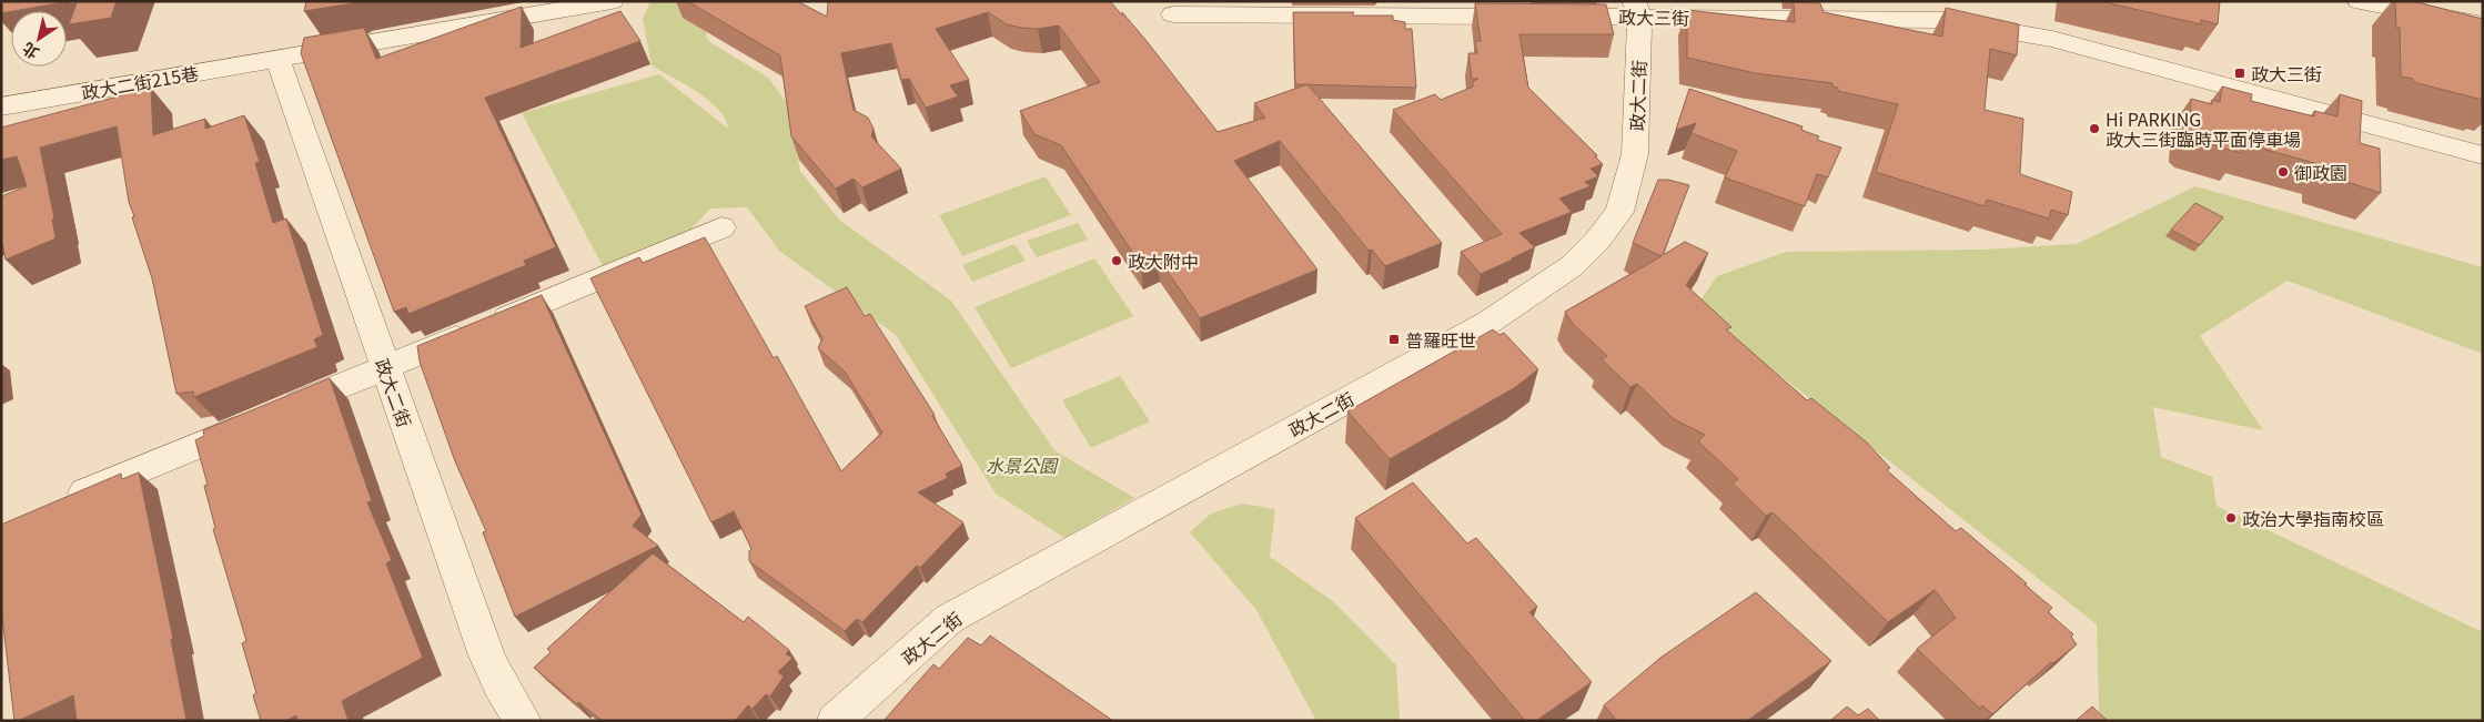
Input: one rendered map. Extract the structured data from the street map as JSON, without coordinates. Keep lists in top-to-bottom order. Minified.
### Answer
{"streets":{"street":["政大三街","政大二街215巷","政大二街"]},"crossings":[["政大三街","政大二街"],["政大二街215巷","政大二街"]],"parks":["水景公園"],"places":{"transit":["政大三街","普羅旺世"],"other":["Hi PARKING 政大三街臨時平面停車場","御政園","政大附中","政治大學指南校區"]},"north":"bottom left"}
